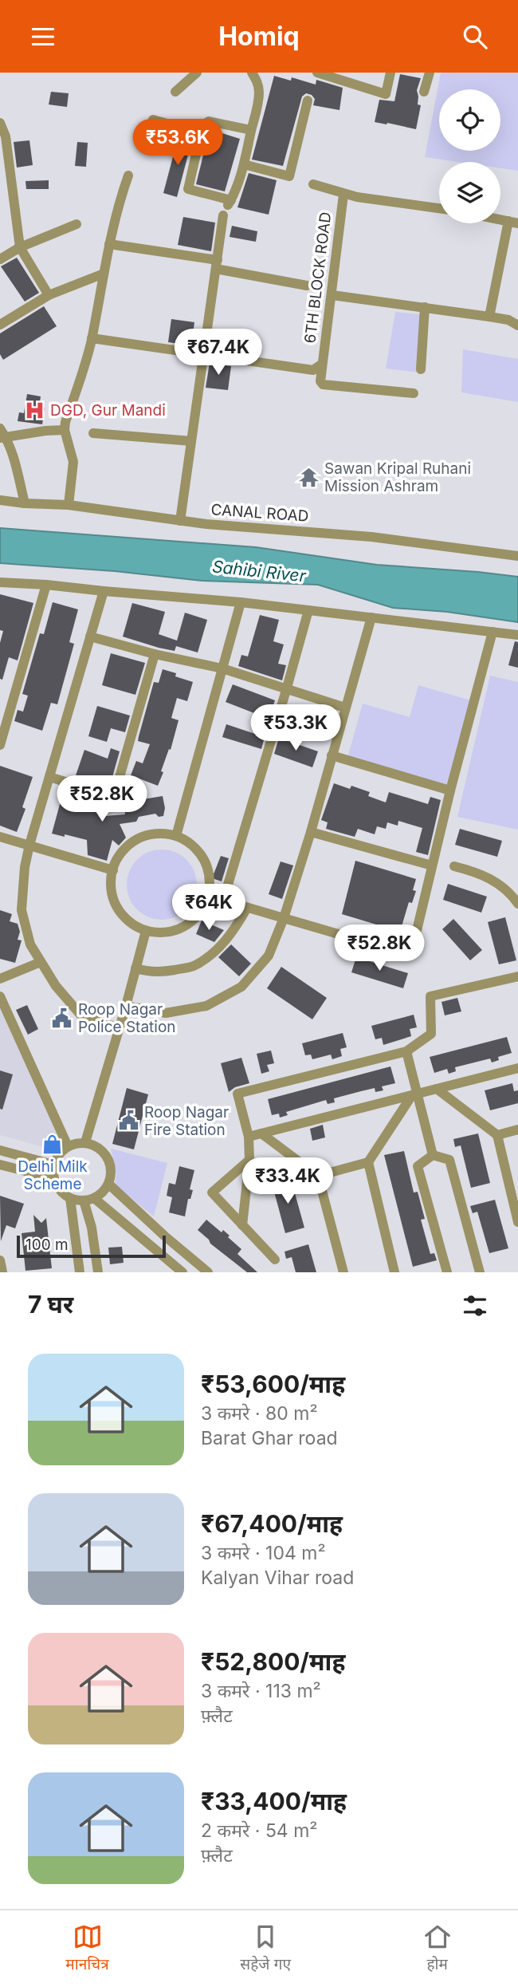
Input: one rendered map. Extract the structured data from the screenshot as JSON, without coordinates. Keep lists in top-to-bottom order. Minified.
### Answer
{"streets":{"street":["6TH BLOCK ROAD","CANAL ROAD"]},"water":["Sahibi River"],"places":{"hospital":["DGD, Gur Mandi"],"temple":["Sawan Kripal Ruhani Mission Ashram"],"public building":["Roop Nagar Police Station","Roop Nagar Fire Station"],"shop":["Delhi Milk Scheme"]},"scale_bar":"100 m","page":{"header":"Homiq","price":["₹53.6K","₹67.4K","₹53.3K","₹52.8K","₹64K","₹52.8K","₹33.4K"],"scale":"100 m","heading":"7 घर","list":[{"name":"₹53,600/माह","note":"3 कमरे · 80 m² · Barat Ghar road"},{"name":"₹67,400/माह","note":"3 कमरे · 104 m² · Kalyan Vihar road"},{"name":"₹52,800/माह","note":"3 कमरे · 113 m² · फ़्लैट"},{"name":"₹33,400/माह","note":"2 कमरे · 54 m² · फ़्लैट"}],"tabs":["मानचित्र","सहेजे गए","होम"]}}
